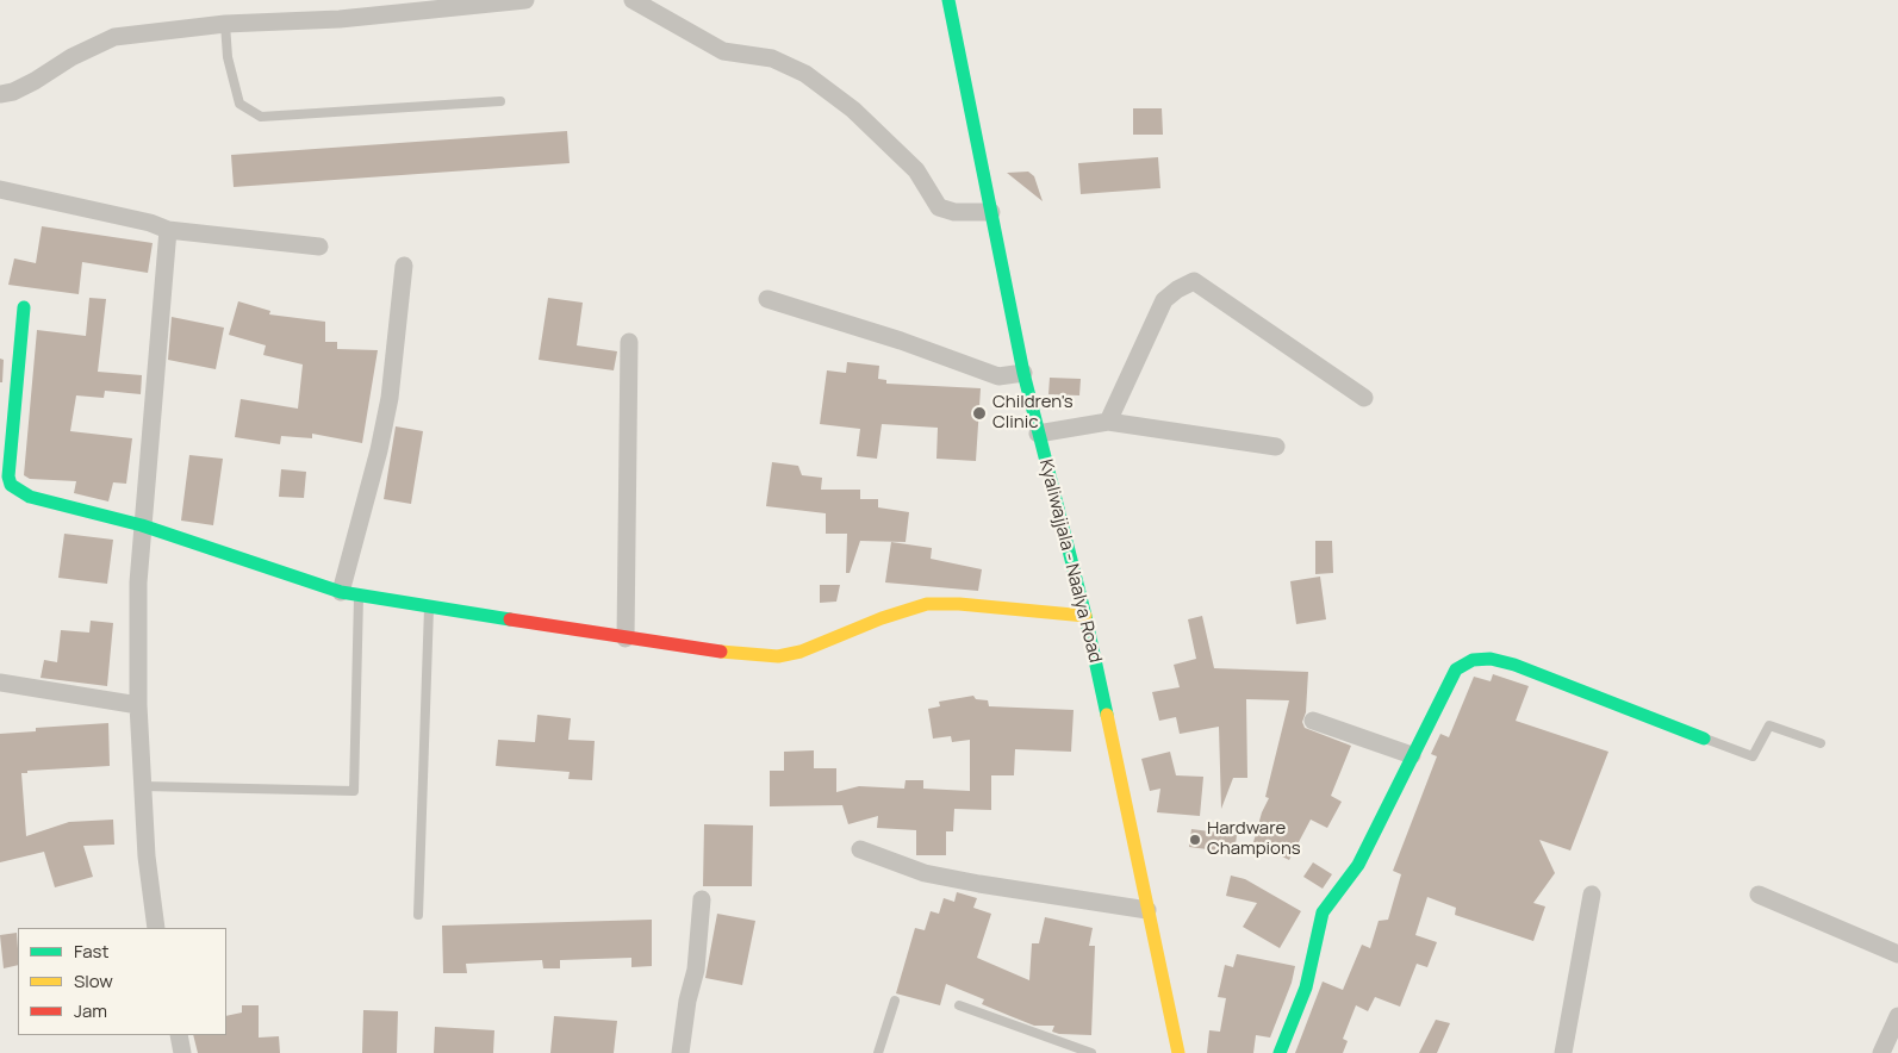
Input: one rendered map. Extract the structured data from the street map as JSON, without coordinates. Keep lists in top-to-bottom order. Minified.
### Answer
{"streets":{"street":["Kyaliwajjala - Naalya Road"]},"places":["Children's Clinic","Hardware Champions"],"legend":["Fast","Slow","Jam"]}
